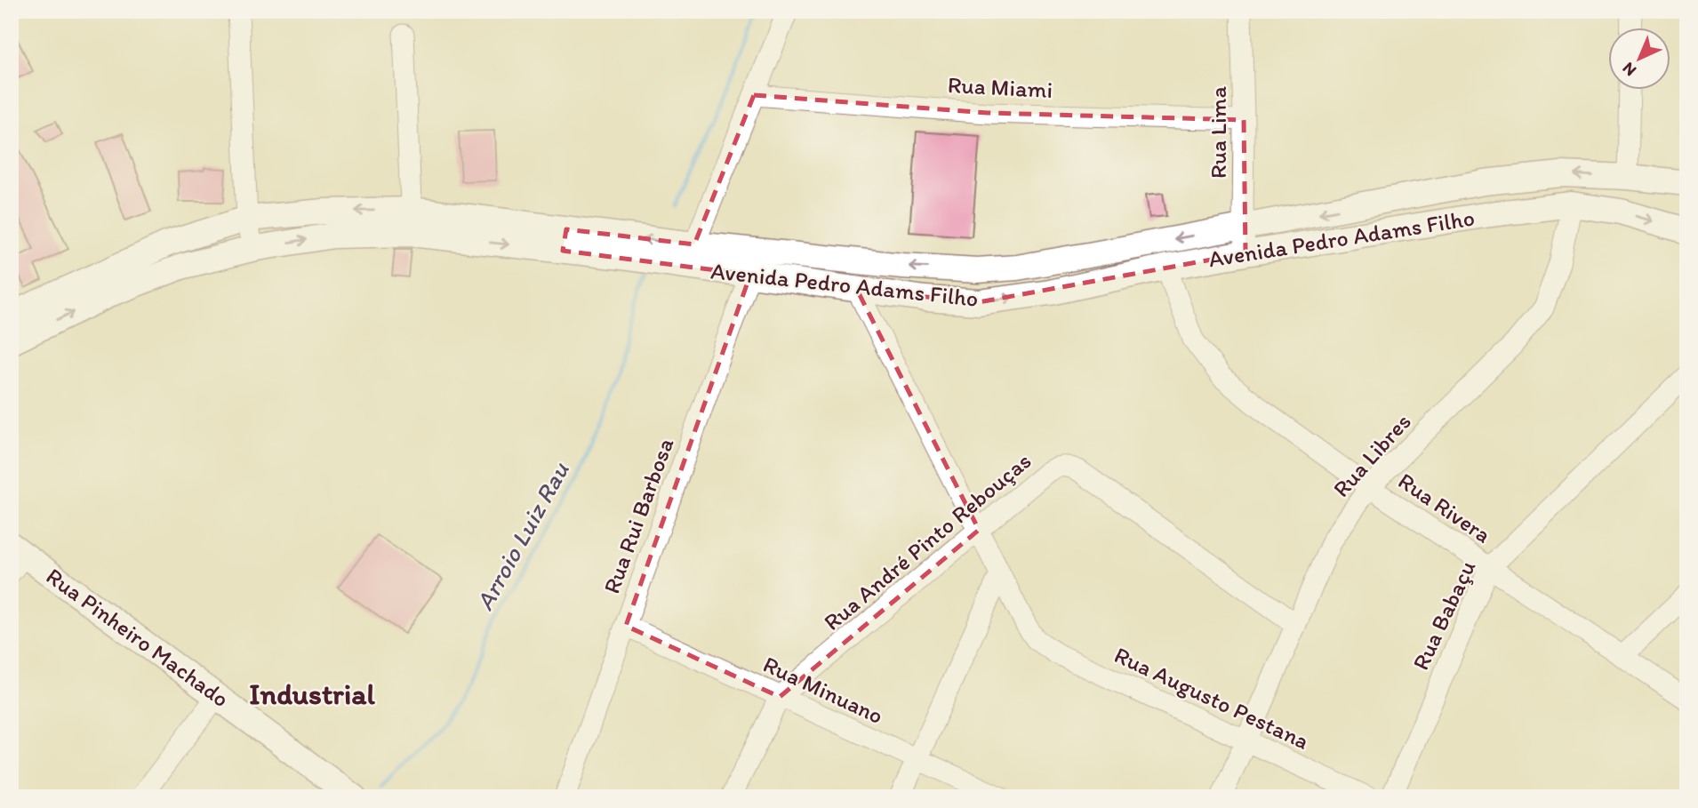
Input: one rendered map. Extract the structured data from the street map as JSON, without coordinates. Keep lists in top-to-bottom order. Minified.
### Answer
{"streets":{"main road":["Avenida Pedro Adams Filho","Rua Pinheiro Machado"],"street":["Rua Miami","Rua Lima","Rua Libres","Rua Rivera","Rua Rui Barbosa","Rua André Pinto Rebouças","Rua Babaçu","Rua Minuano","Rua Augusto Pestana"]},"crossings":[["Rua Miami","Rua Lima"],["Rua Lima","Avenida Pedro Adams Filho"],["Avenida Pedro Adams Filho","Rua Libres"],["Avenida Pedro Adams Filho","Rua Rivera"],["Avenida Pedro Adams Filho","Rua Rui Barbosa"],["Rua Libres","Rua Rivera"],["Rua Libres","Rua André Pinto Rebouças"],["Rua Libres","Rua Augusto Pestana"],["Rua Rivera","Rua Babaçu"],["Rua Rui Barbosa","Rua Minuano"],["Rua André Pinto Rebouças","Rua Minuano"]],"districts":["Industrial"],"water":["Arroio Luiz Rau"],"north":"bottom left"}
